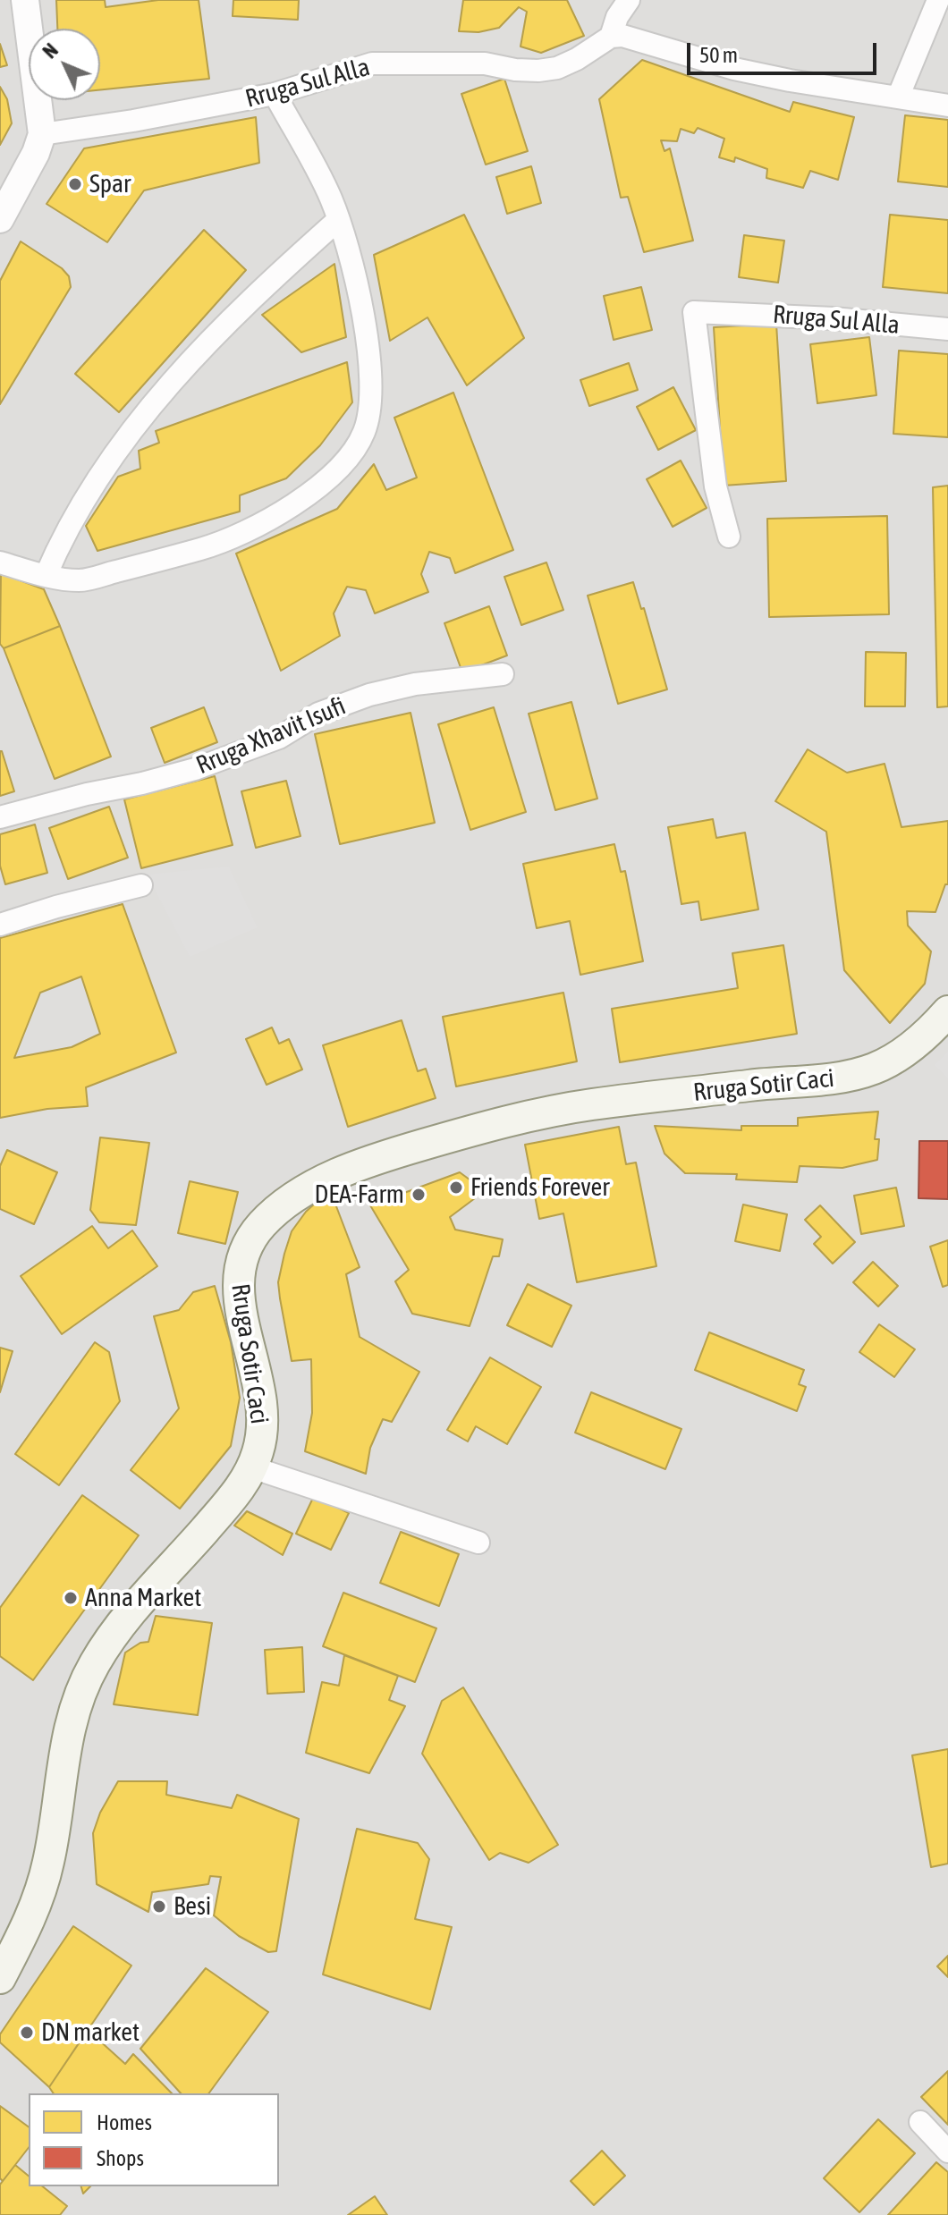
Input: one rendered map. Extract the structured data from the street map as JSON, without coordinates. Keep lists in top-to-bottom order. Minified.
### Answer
{"streets":{"main road":["Rruga Sotir Caci"],"street":["Rruga Sul Alla","Rruga Xhavit Isufi"]},"places":["Spar","Friends Forever","DEA-Farm","Anna Market","Besi","DN market"],"legend":["Homes","Shops"],"scale_bar":"50 m","north":"top left"}
